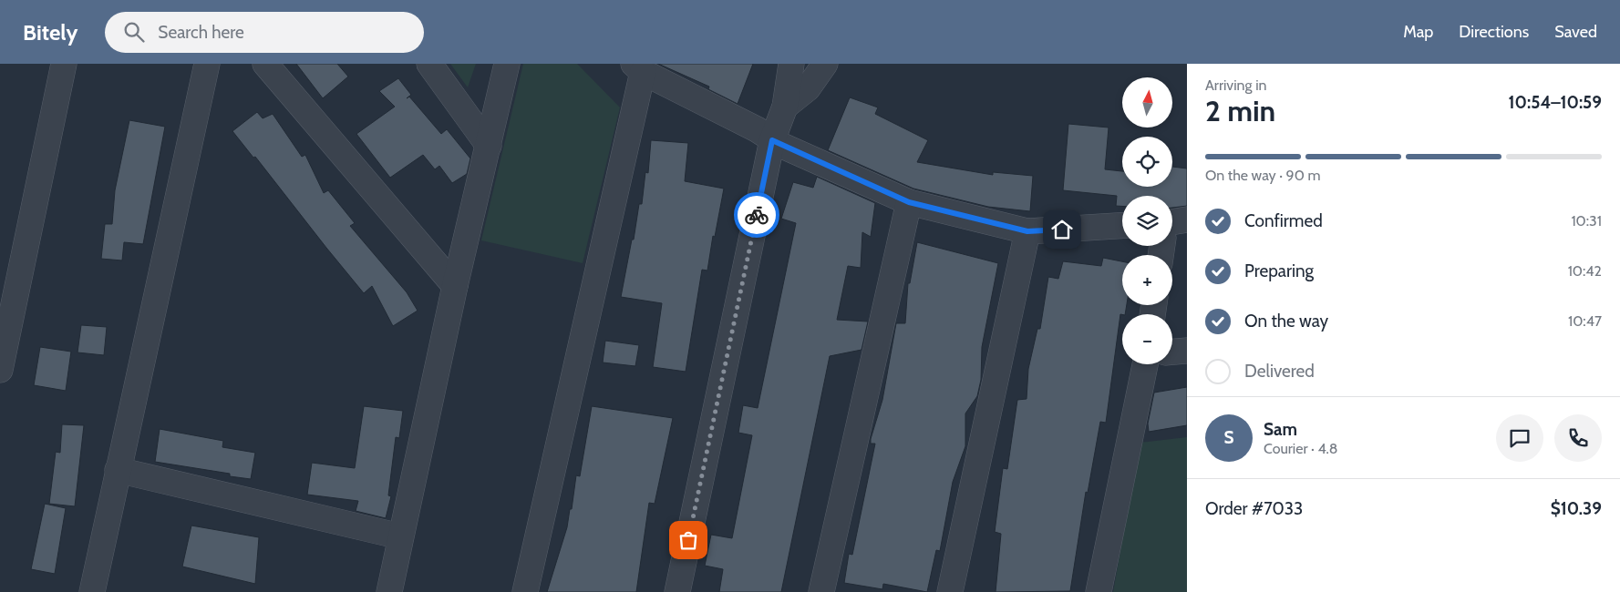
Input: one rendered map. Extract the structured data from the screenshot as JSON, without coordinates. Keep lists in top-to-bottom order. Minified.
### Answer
{"north":"top","page":{"header":"Bitely","search":"Search here","nav":["Map","Directions","Saved"],"heading":["2 min","Arriving in","10:54–10:59"],"panel":["Sam","Courier · 4.8","Order #7033","$10.39"],"map_buttons":["+","−"],"bar":"On the way · 90 m","list":[["Confirmed","10:31"],["Preparing","10:42"],["On the way","10:47"],"Delivered"],"round":"S"}}
